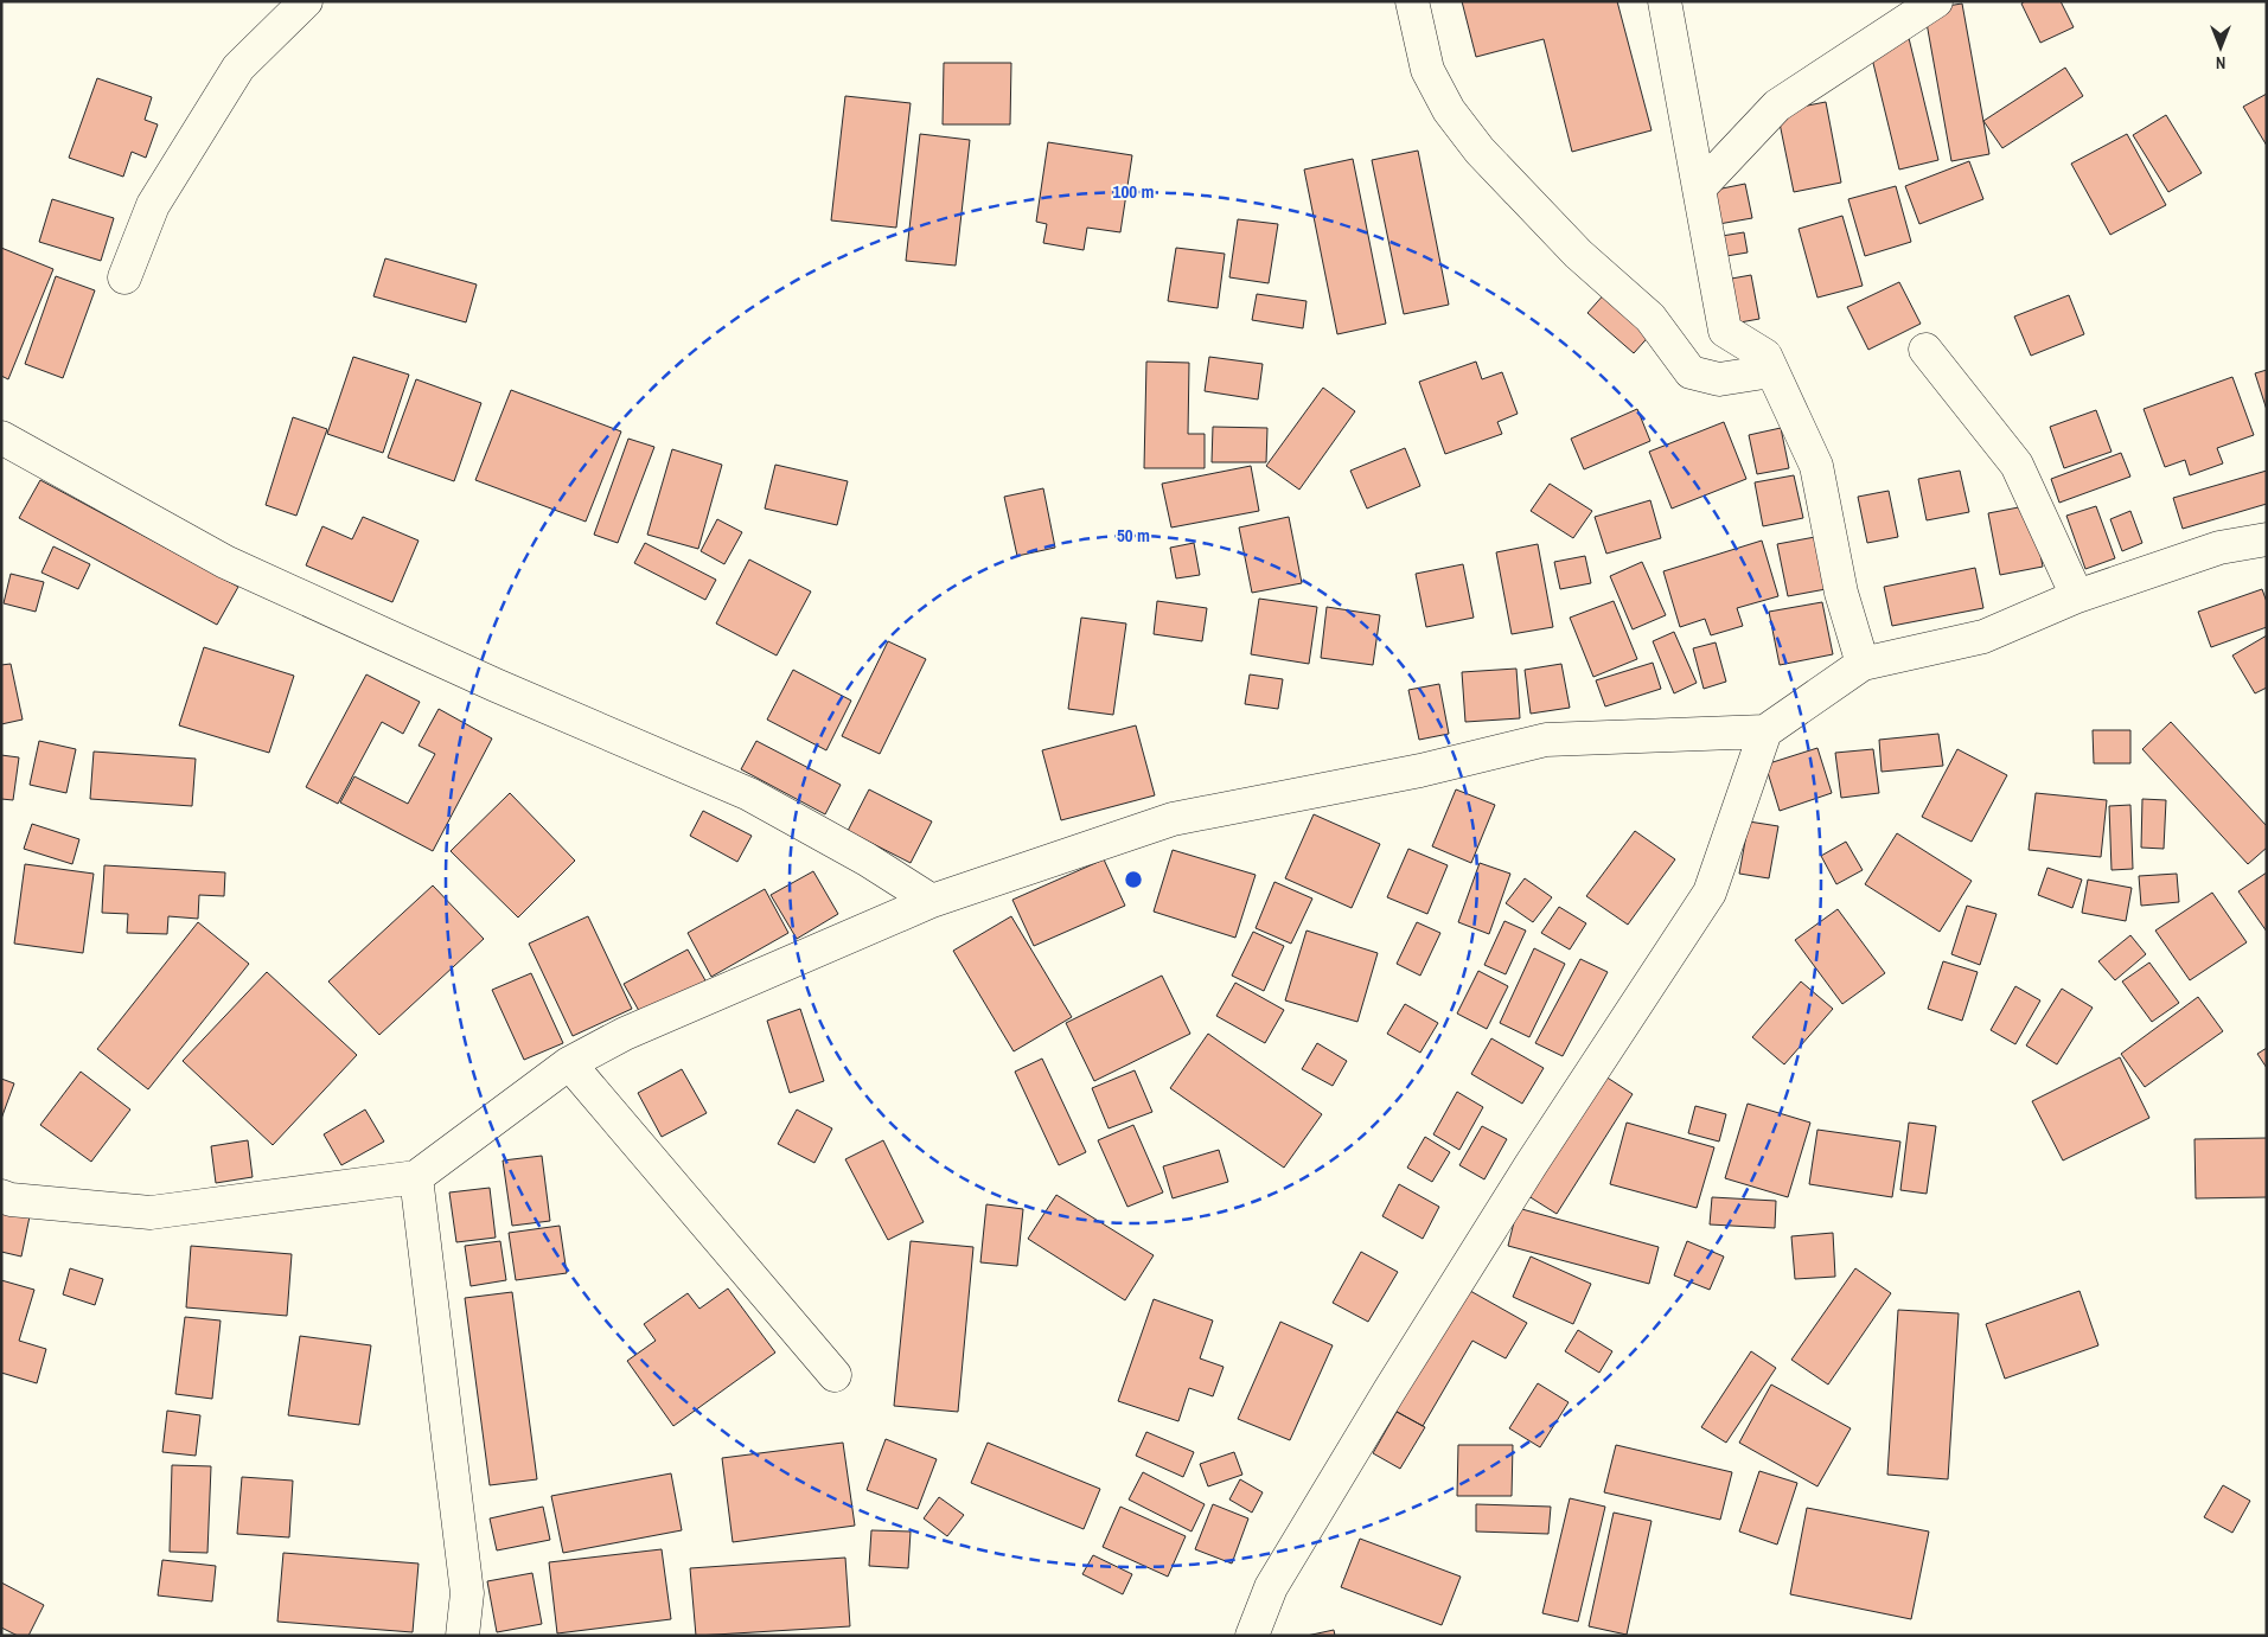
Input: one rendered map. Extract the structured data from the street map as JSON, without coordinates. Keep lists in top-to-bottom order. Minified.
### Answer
{"north":"bottom","rings":["100 m","50 m"]}
